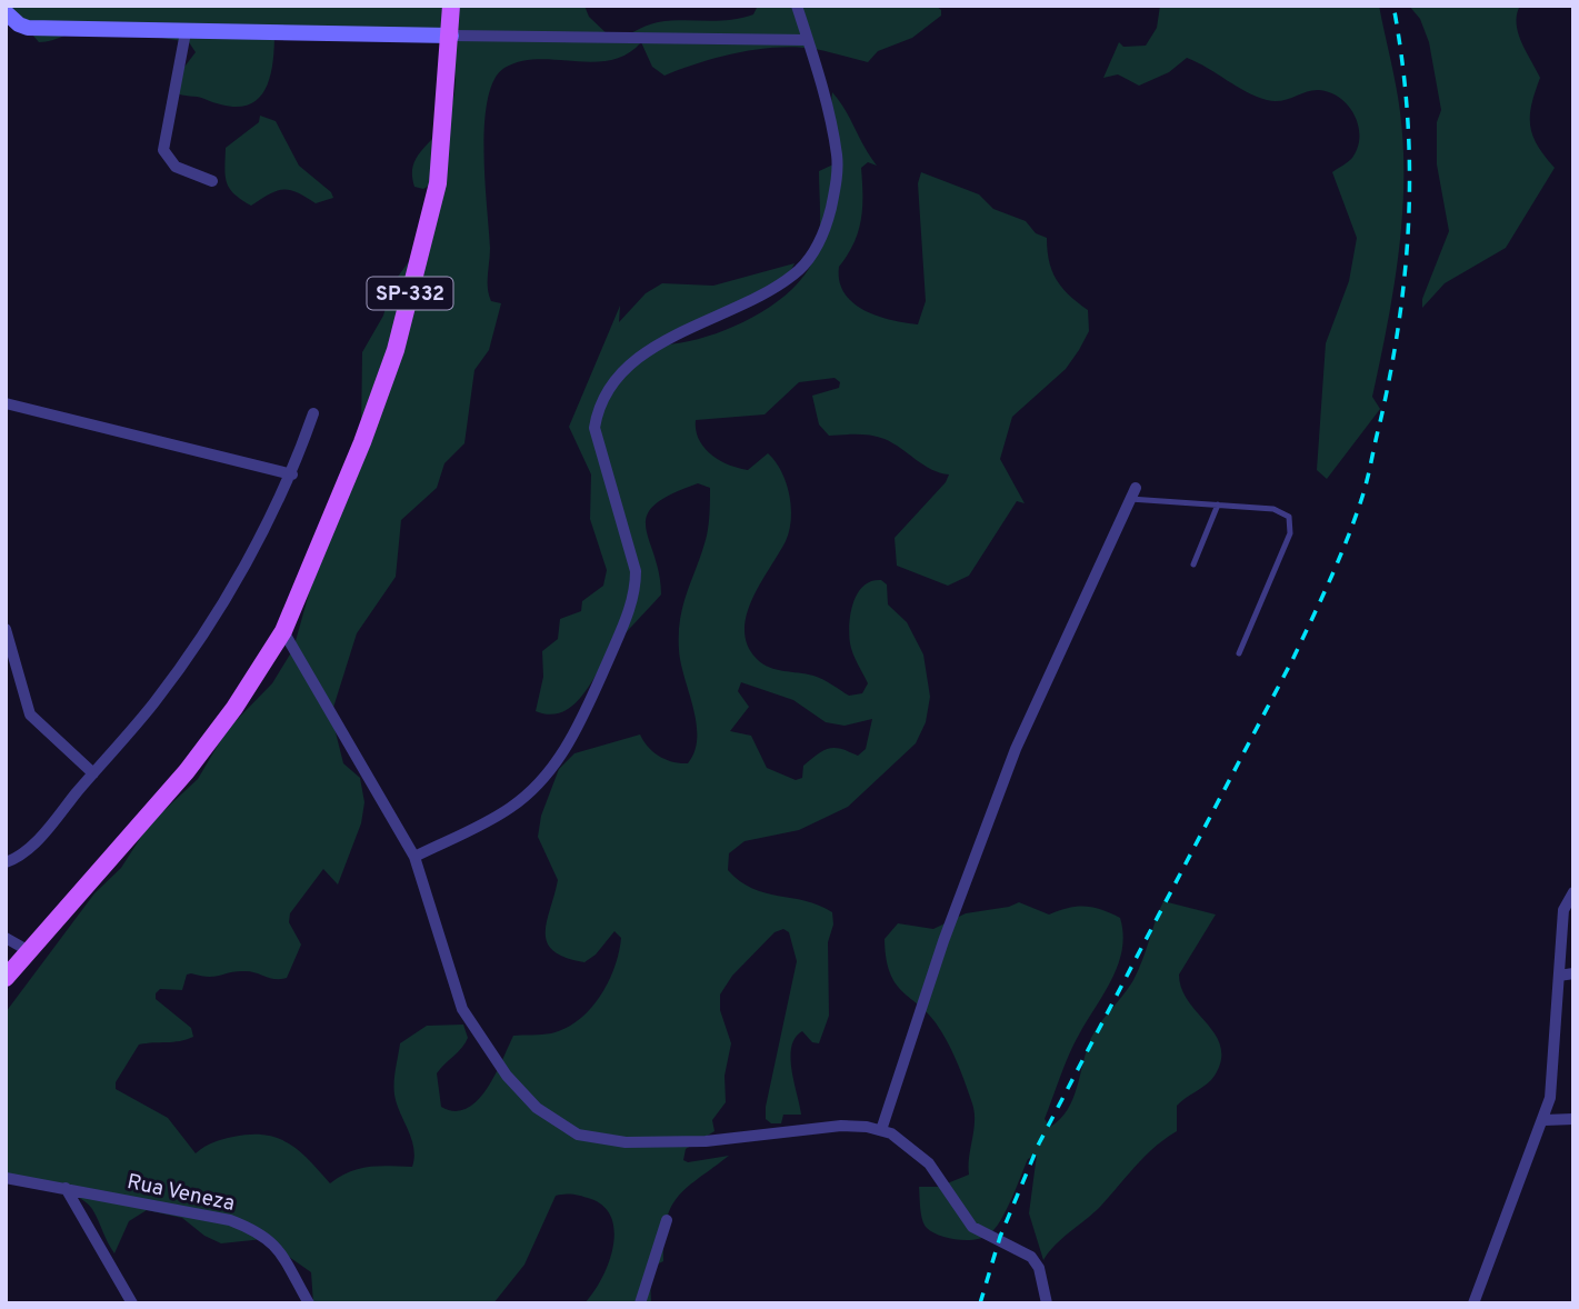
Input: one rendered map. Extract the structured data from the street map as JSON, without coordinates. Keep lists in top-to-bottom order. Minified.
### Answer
{"streets":{"main road":["SP-332"],"street":["Rua Veneza"]}}
